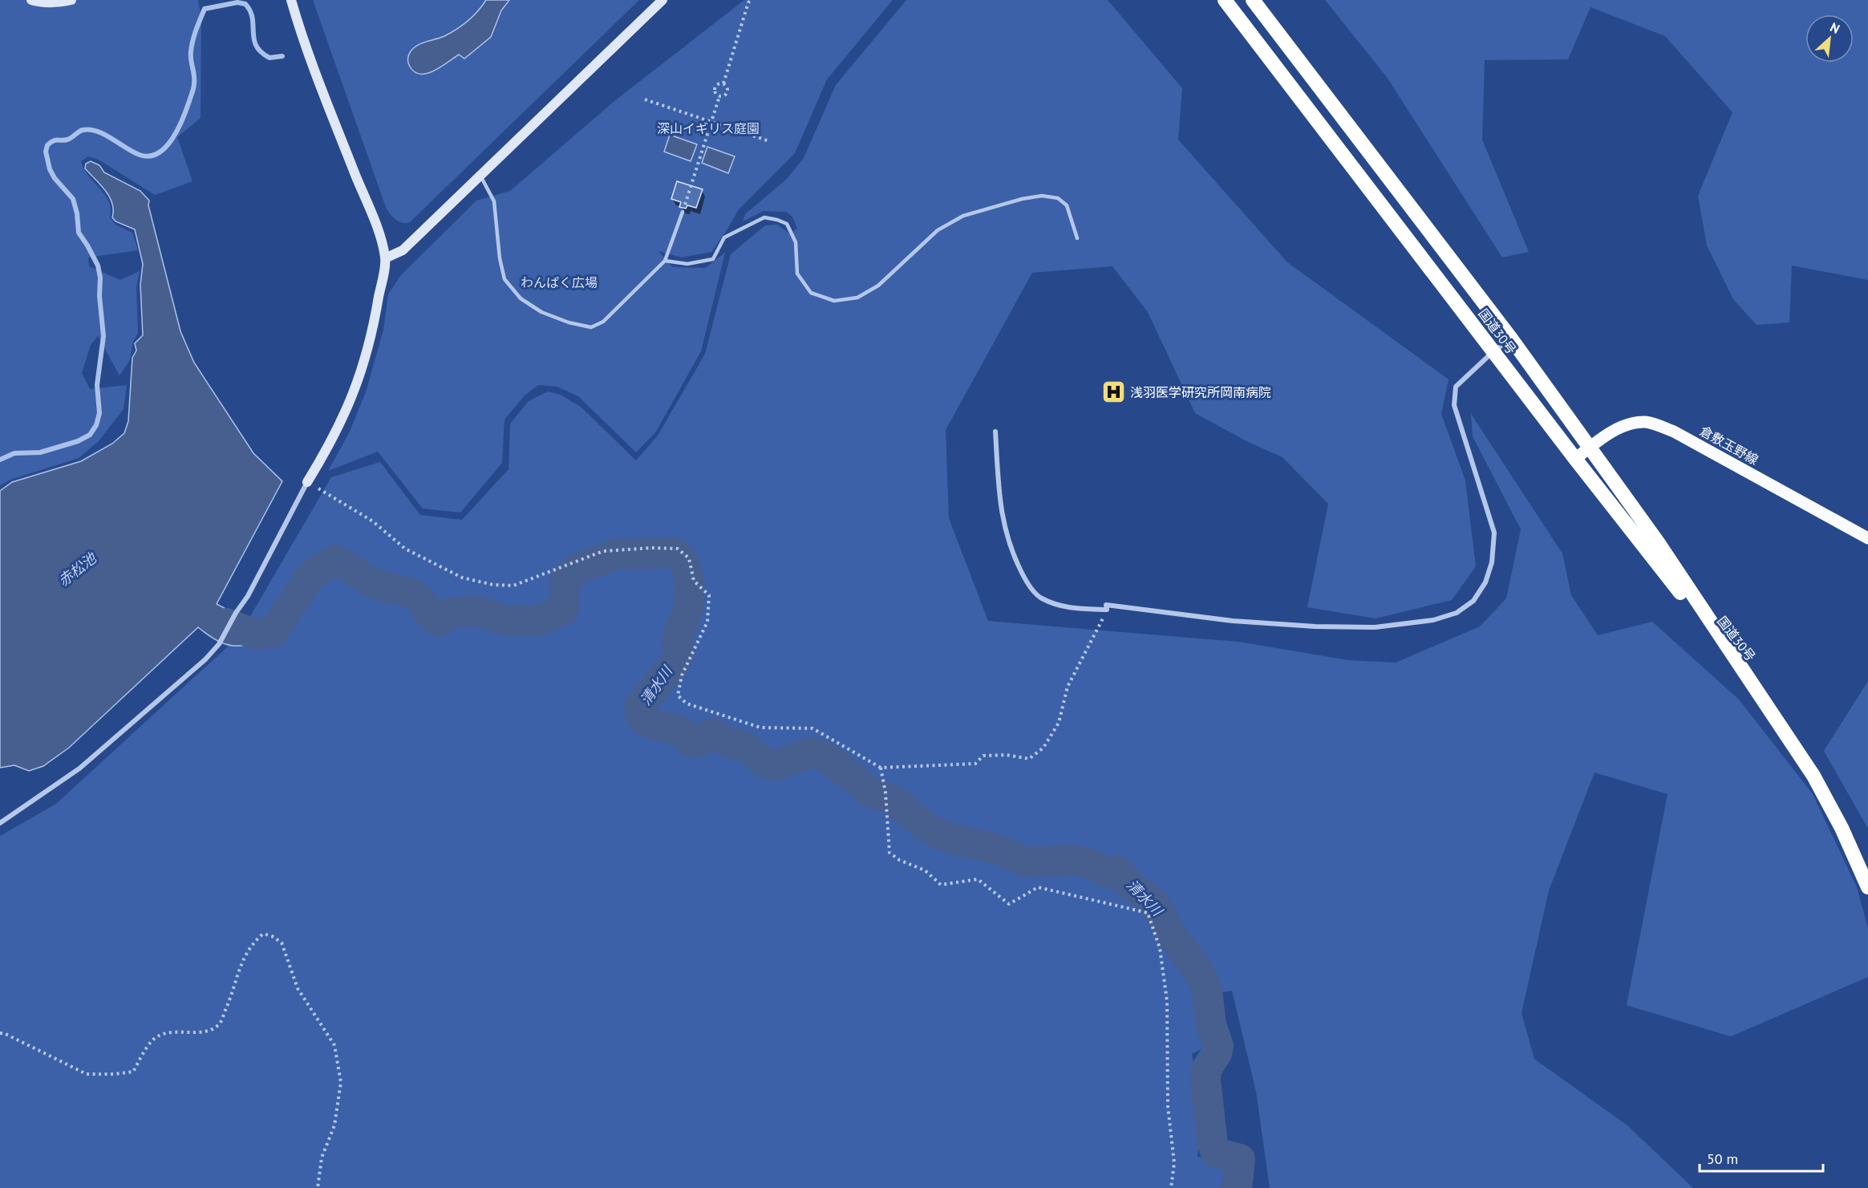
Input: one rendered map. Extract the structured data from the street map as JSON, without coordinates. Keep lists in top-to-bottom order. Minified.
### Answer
{"streets":{"highway":["国道30号"],"main road":["倉敷玉野線"]},"crossings":[["国道30号","倉敷玉野線"]],"water":["赤松池","清水川"],"parks":["深山イギリス庭園","わんぱく広場"],"places":{"hospital":["浅羽医学研究所岡南病院"]},"scale_bar":"50 m","north":"top right"}
